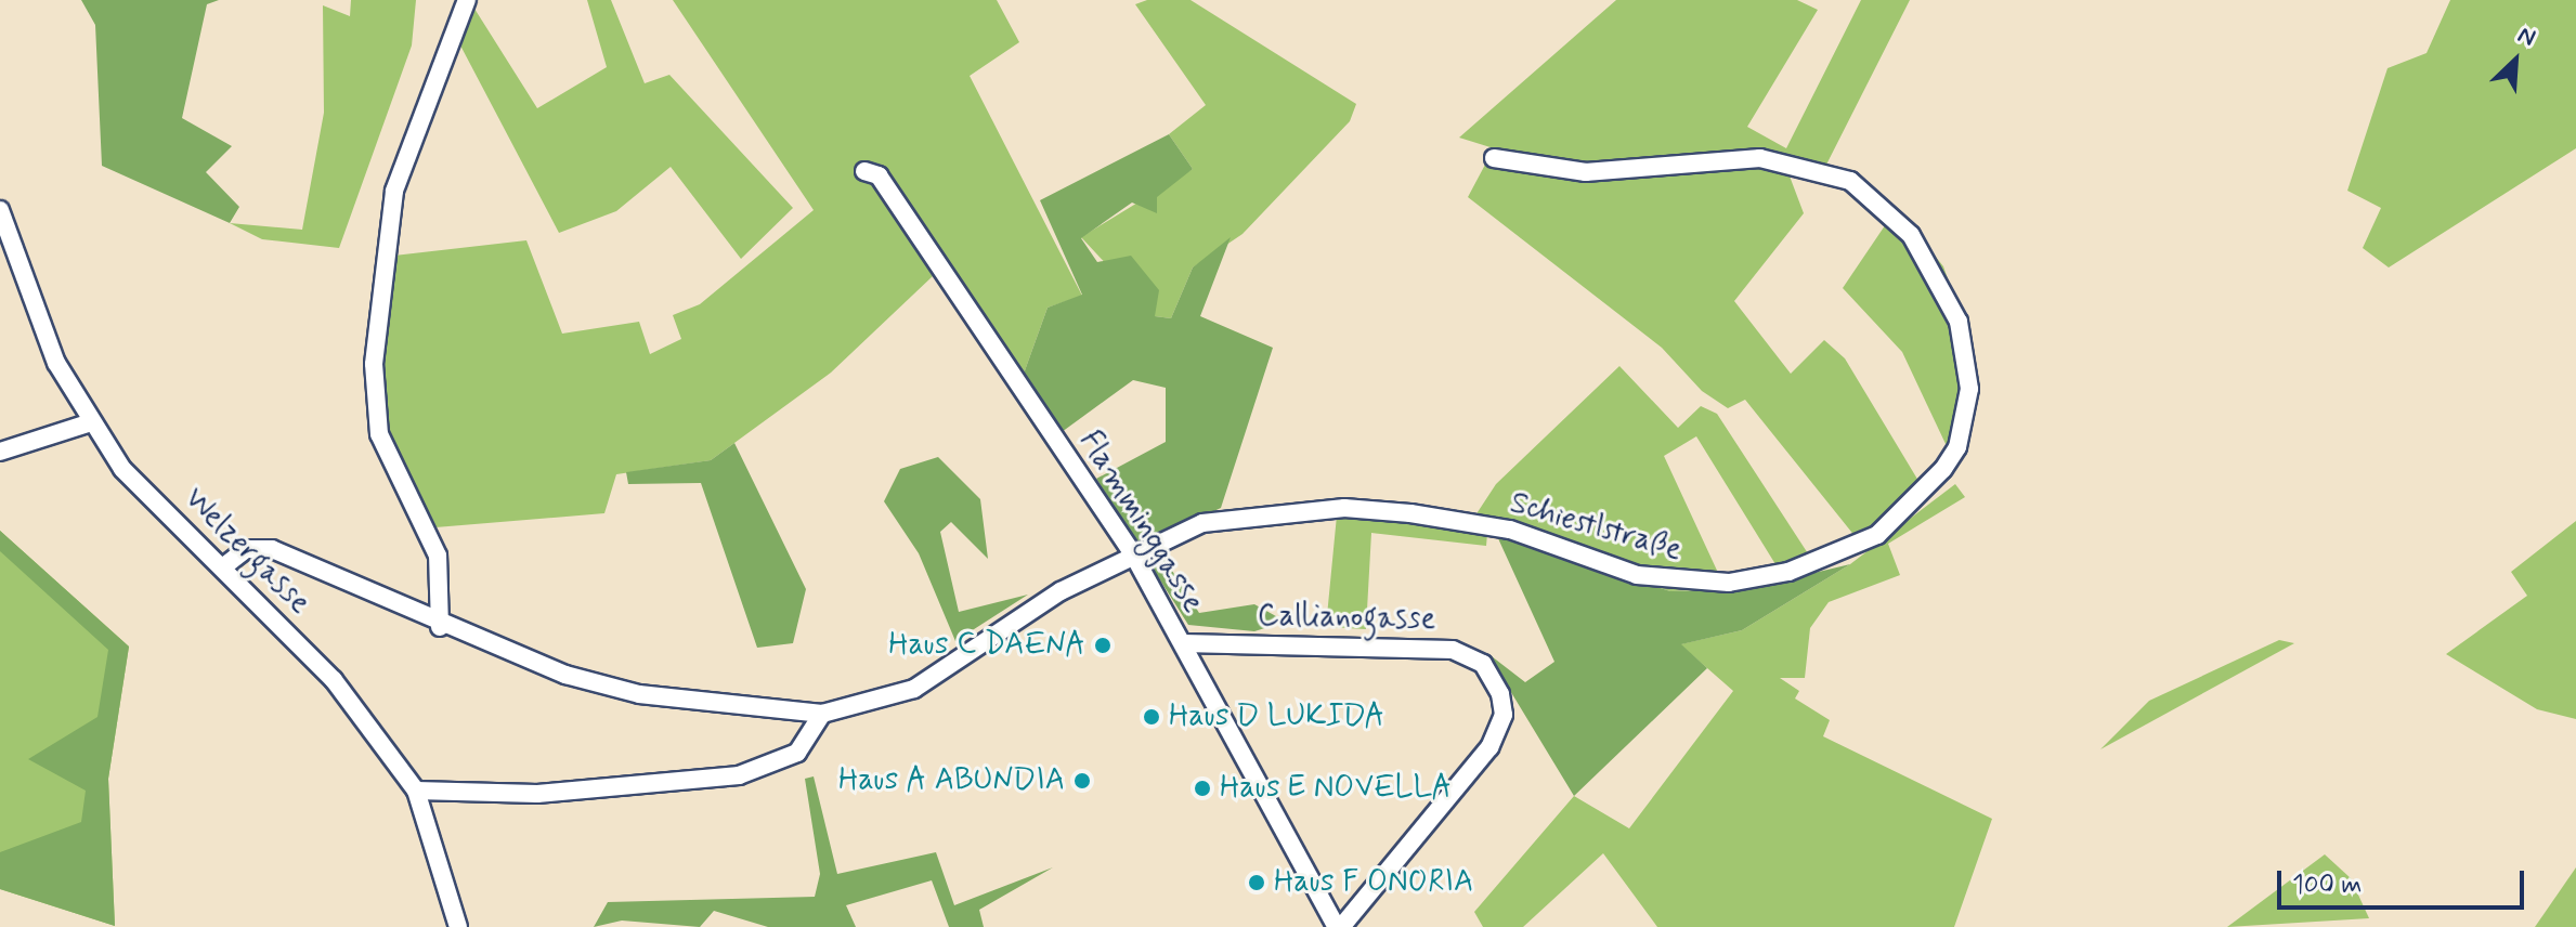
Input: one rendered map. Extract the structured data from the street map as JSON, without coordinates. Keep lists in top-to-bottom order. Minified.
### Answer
{"streets":{"street":["Flamminggasse","Schiestlstraße","Welzergasse","Callianogasse"]},"crossings":[["Flamminggasse","Schiestlstraße"],["Flamminggasse","Callianogasse"]],"places":["Haus C DAENA","Haus D LUKIDA","Haus A ABUNDIA","Haus E NOVELLA","Haus F ONORIA"],"scale_bar":"100 m","north":"top right"}
